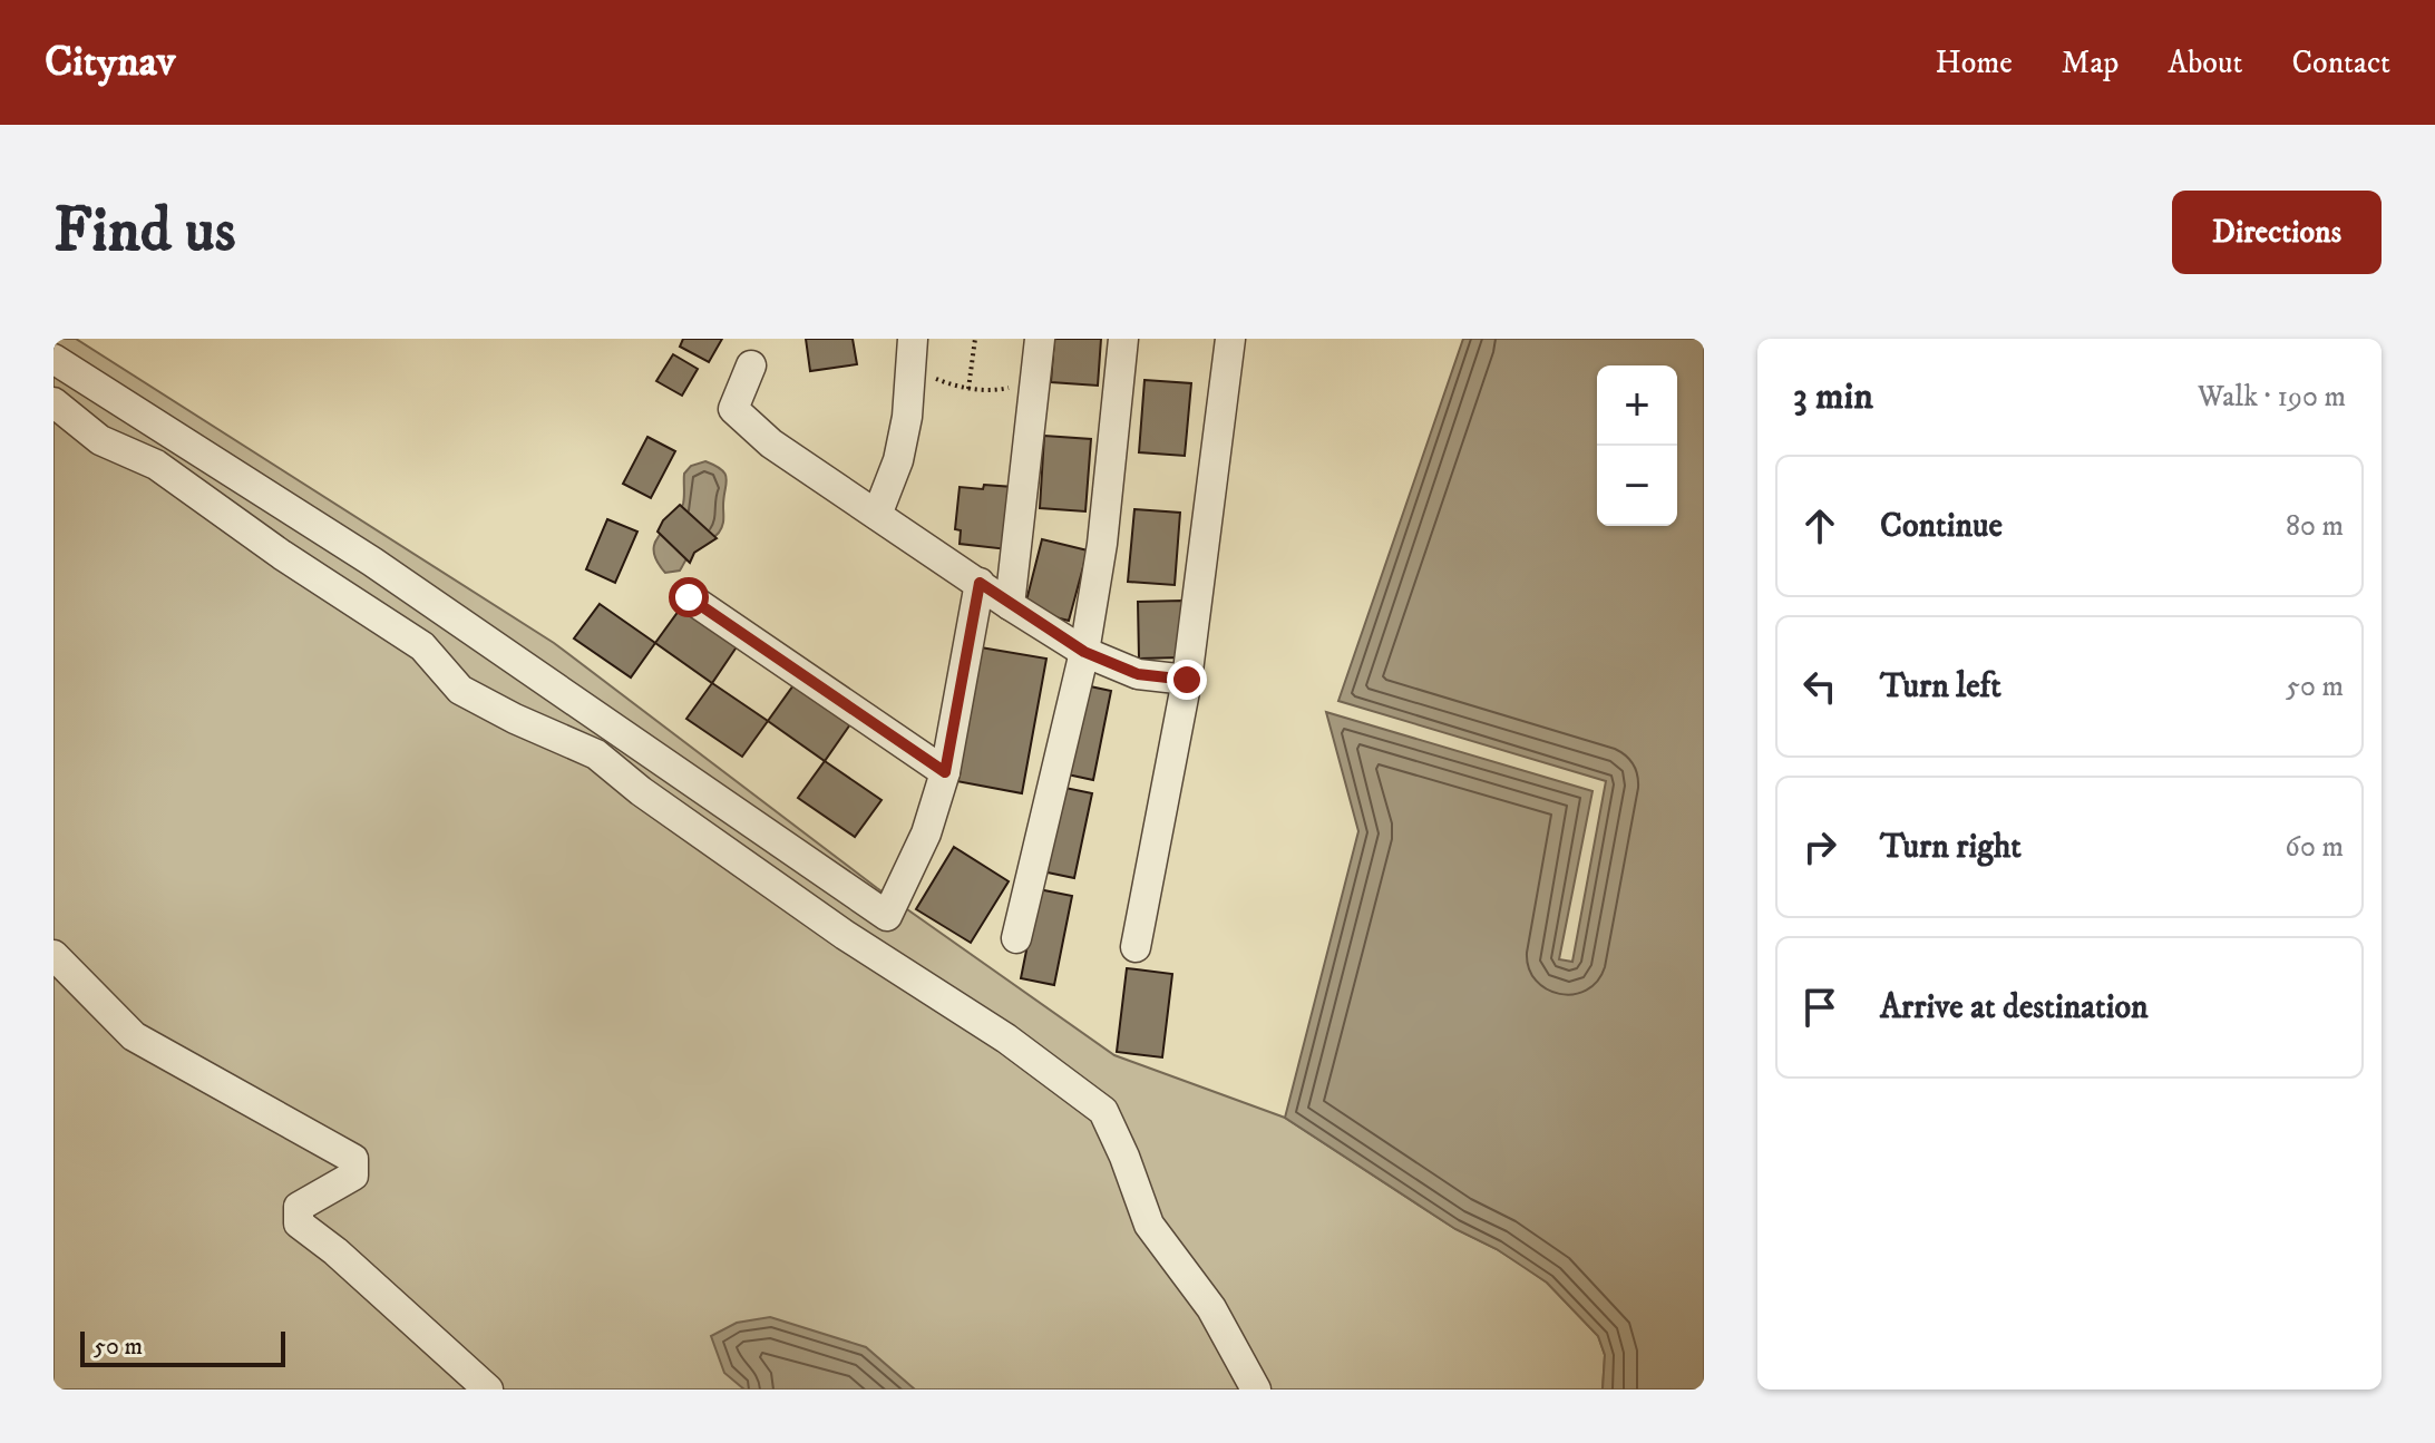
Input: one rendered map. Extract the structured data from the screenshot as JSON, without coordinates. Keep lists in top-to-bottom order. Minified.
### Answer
{"scale_bar":"50 m","page":{"header":"Citynav","nav":["Home","Map","About","Contact"],"buttons":"Directions","title":"Find us","heading":["3 min","Walk · 190 m"],"map_buttons":["+","−"],"list":[["Continue","80 m"],["Turn left","50 m"],["Turn right","60 m"],"Arrive at destination"],"scale":"50 m"}}
